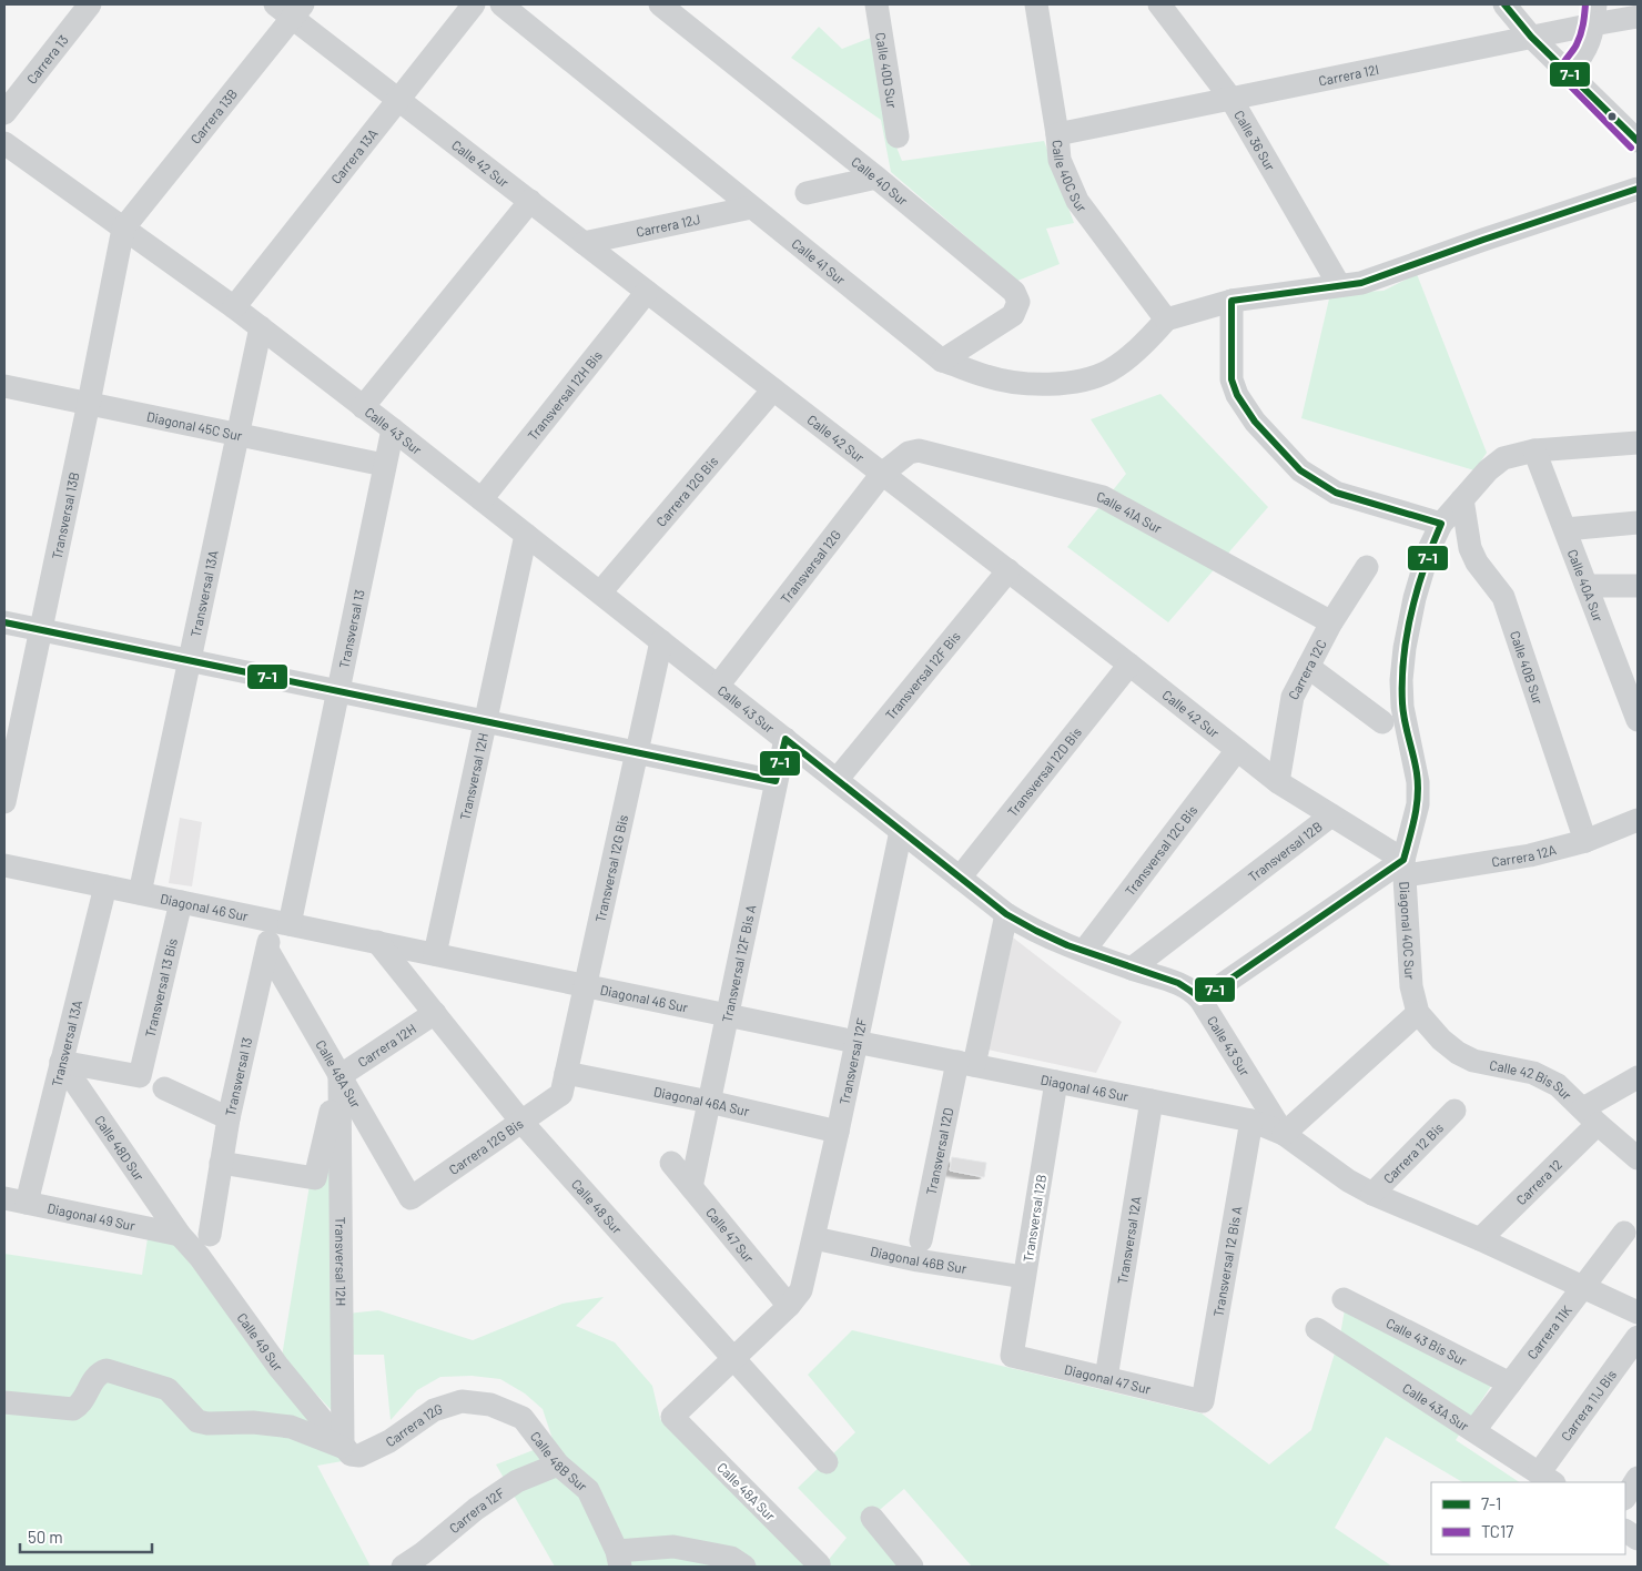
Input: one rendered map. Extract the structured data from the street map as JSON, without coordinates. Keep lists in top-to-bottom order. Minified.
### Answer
{"streets":{"street":["Carrera 13","Calle 40D Sur","Carrera 12I","Carrera 13B","Calle 36 Sur","Carrera 13A","Calle 42 Sur","Calle 40C Sur","Calle 40 Sur","Carrera 12J","Calle 41 Sur","Transversal 12H Bis","Diagonal 45C Sur","Calle 43 Sur","Carrera 12G Bis","Calle 41A Sur","Transversal 13B","Transversal 12G","Calle 40A Sur","Transversal 13A","Transversal 13","Calle 40B Sur","Carrera 12C","Transversal 12F Bis","Transversal 12D Bis","Transversal 12H","Transversal 12C Bis","Transversal 12B","Carrera 12A","Transversal 12G Bis","Diagonal 46 Sur","Diagonal 40C Sur","Transversal 12F Bis A","Transversal 13 Bis","Carrera 12H","Transversal 12F","Calle 48A Sur","Calle 42 Bis Sur","Diagonal 46A Sur","Calle 48D Sur","Transversal 12D","Carrera 12 Bis","Carrera 12","Calle 48 Sur","Diagonal 49 Sur","Calle 47 Sur","Transversal 12A","Diagonal 46B Sur","Transversal 12 Bis A","Carrera 11K","Calle 49 Sur","Calle 43 Bis Sur","Diagonal 47 Sur","Calle 43A Sur","Carrera 11J Bis","Carrera 12G","Calle 48B Sur","Carrera 12F"]},"crossings":[["Carrera 12I","Calle 36 Sur"],["Carrera 12I","Calle 40C Sur"],["Carrera 13B","Calle 42 Sur"],["Carrera 13B","Calle 43 Sur"],["Carrera 13B","Transversal 13B"],["Carrera 13A","Calle 42 Sur"],["Carrera 13A","Calle 43 Sur"],["Calle 42 Sur","Carrera 12J"],["Calle 42 Sur","Transversal 12H Bis"],["Calle 42 Sur","Carrera 12G Bis"],["Calle 42 Sur","Transversal 12G"],["Calle 42 Sur","Carrera 12C"],["Calle 42 Sur","Transversal 12F Bis"],["Calle 42 Sur","Transversal 12D Bis"],["Calle 42 Sur","Transversal 12C Bis"],["Calle 42 Sur","Transversal 12B"],["Calle 42 Sur","Carrera 12A"],["Calle 42 Sur","Diagonal 40C Sur"],["Calle 40C Sur","Calle 41 Sur"],["Calle 40 Sur","Calle 41 Sur"],["Carrera 12J","Calle 41 Sur"],["Transversal 12H Bis","Calle 43 Sur"],["Diagonal 45C Sur","Transversal 13B"],["Diagonal 45C Sur","Transversal 13A"],["Diagonal 45C Sur","Transversal 13"],["Calle 43 Sur","Carrera 12G Bis"],["Calle 43 Sur","Transversal 13B"],["Calle 43 Sur","Transversal 12G"],["Calle 43 Sur","Transversal 13A"],["Calle 43 Sur","Transversal 13"],["Calle 43 Sur","Transversal 12F Bis"],["Calle 43 Sur","Transversal 12D Bis"],["Calle 43 Sur","Transversal 12H"],["Calle 43 Sur","Transversal 12C Bis"],["Calle 43 Sur","Transversal 12B"],["Calle 43 Sur","Transversal 12G Bis"],["Calle 43 Sur","Diagonal 46 Sur"],["Calle 43 Sur","Transversal 12F Bis A"],["Calle 43 Sur","Transversal 12F"],["Calle 43 Sur","Transversal 12D"],["Calle 43 Sur","Carrera 12 Bis"],["Calle 43 Sur","Carrera 12"],["Calle 43 Sur","Carrera 11K"],["Carrera 12G Bis","Transversal 12G Bis"],["Carrera 12G Bis","Calle 48A Sur"],["Carrera 12G Bis","Diagonal 46A Sur"],["Carrera 12G Bis","Calle 48 Sur"],["Calle 41A Sur","Transversal 12G"],["Calle 41A Sur","Carrera 12C"],["Transversal 13A","Diagonal 46 Sur"],["Transversal 13A","Transversal 13 Bis"],["Transversal 13A","Calle 48D Sur"],["Transversal 13A","Diagonal 49 Sur"],["Transversal 13","Diagonal 46 Sur"],["Transversal 13","Calle 48A Sur"],["Calle 40B Sur","Carrera 12A"],["Transversal 12H","Diagonal 46 Sur"],["Transversal 12H","Carrera 12H"],["Transversal 12H","Calle 48A Sur"],["Transversal 12H","Calle 49 Sur"],["Transversal 12H","Carrera 12G"],["Transversal 12B","Diagonal 46 Sur"],["Transversal 12B","Diagonal 46B Sur"],["Transversal 12B","Diagonal 47 Sur"],["Carrera 12A","Diagonal 40C Sur"],["Transversal 12G Bis","Diagonal 46 Sur"],["Transversal 12G Bis","Diagonal 46A Sur"],["Diagonal 46 Sur","Transversal 12F Bis A"],["Diagonal 46 Sur","Transversal 13 Bis"],["Diagonal 46 Sur","Transversal 12F"],["Diagonal 46 Sur","Transversal 12D"],["Diagonal 46 Sur","Calle 48 Sur"],["Diagonal 46 Sur","Transversal 12A"],["Diagonal 46 Sur","Transversal 12 Bis A"],["Diagonal 40C Sur","Calle 42 Bis Sur"],["Transversal 12F Bis A","Diagonal 46A Sur"],["Transversal 12F Bis A","Calle 47 Sur"],["Transversal 13 Bis","Calle 48D Sur"],["Carrera 12H","Calle 48A Sur"],["Carrera 12H","Calle 48 Sur"],["Transversal 12F","Diagonal 46A Sur"],["Transversal 12F","Calle 47 Sur"],["Transversal 12F","Diagonal 46B Sur"],["Calle 48A Sur","Calle 48 Sur"],["Calle 42 Bis Sur","Carrera 12"],["Calle 48D Sur","Diagonal 49 Sur"],["Calle 48D Sur","Calle 49 Sur"],["Diagonal 49 Sur","Calle 49 Sur"],["Transversal 12A","Diagonal 47 Sur"],["Transversal 12 Bis A","Diagonal 47 Sur"],["Carrera 11K","Calle 43 Bis Sur"],["Carrera 11K","Calle 43A Sur"],["Calle 49 Sur","Carrera 12G"],["Calle 43A Sur","Carrera 11J Bis"],["Carrera 12G","Calle 48B Sur"],["Calle 48B Sur","Carrera 12F"]],"lines":["transit line 7-1","transit line TC17"],"legend":["7-1","TC17"],"scale_bar":"50 m"}
